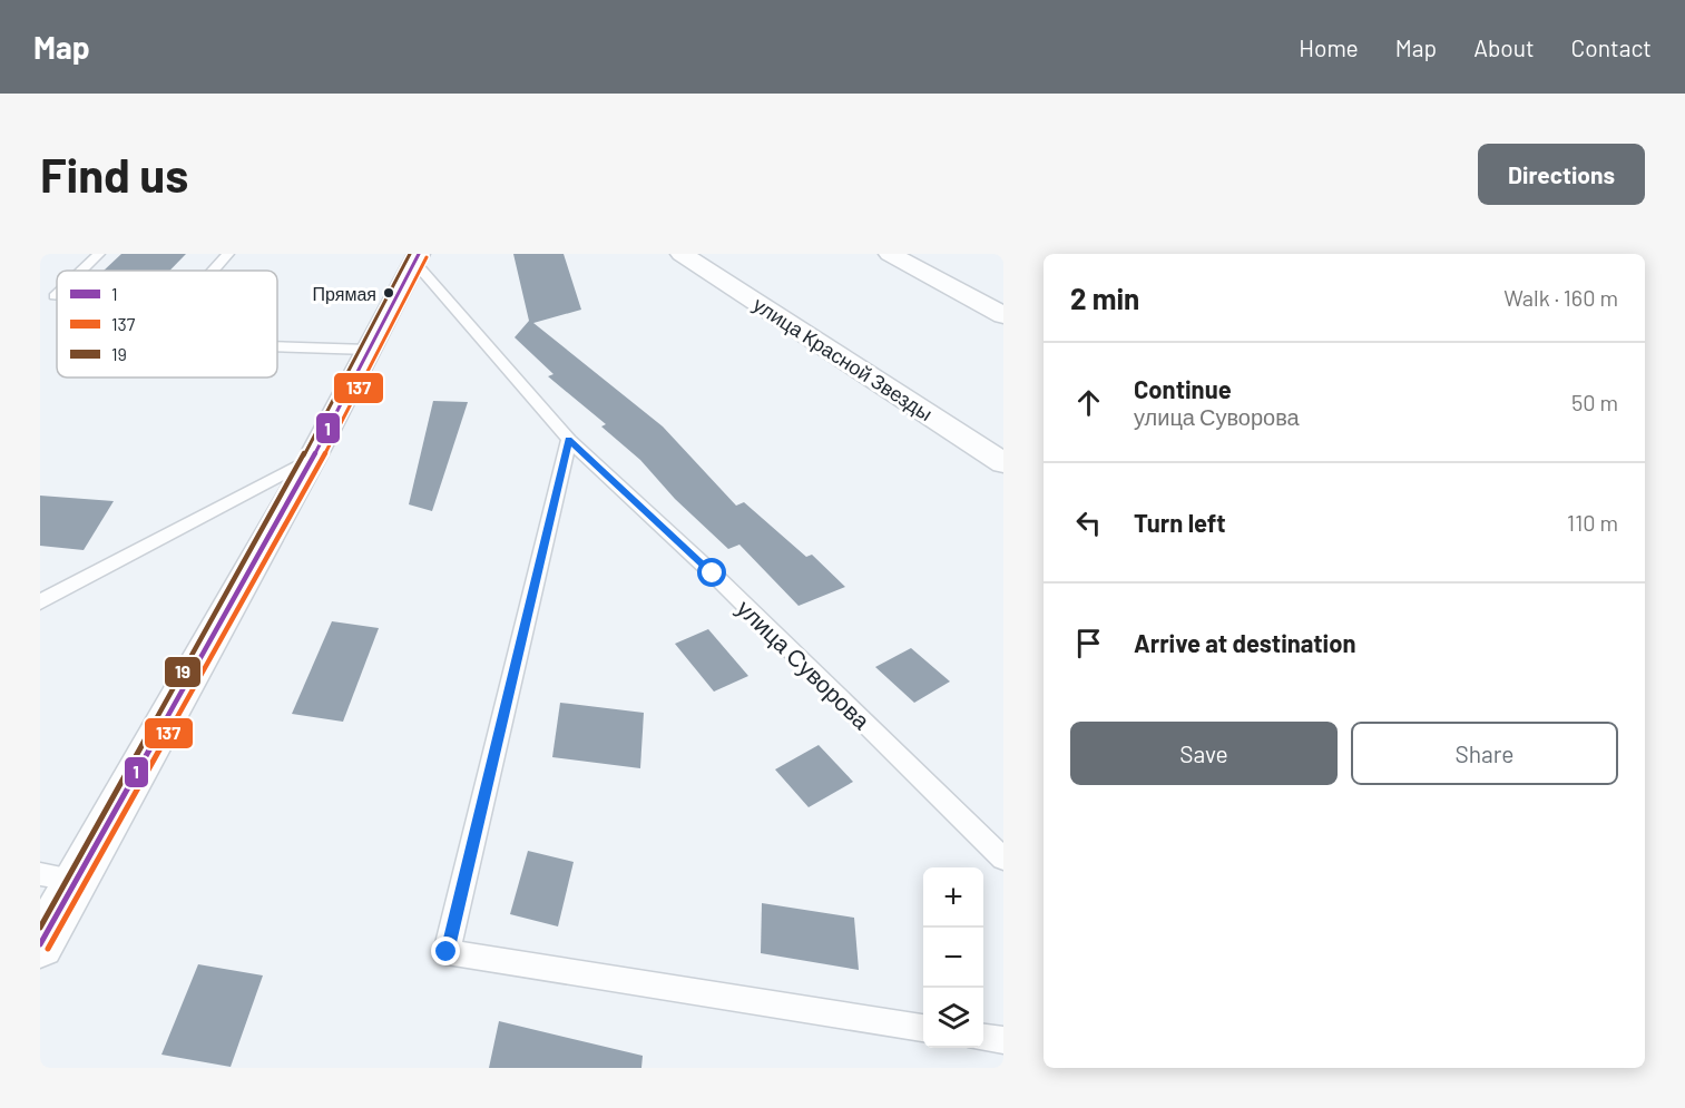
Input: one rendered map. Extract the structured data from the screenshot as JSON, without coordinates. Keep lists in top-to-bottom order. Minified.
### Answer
{"streets":{"main road":["улица Красной Звезды"],"lane":["улица Суворова"]},"places":["Прямая"],"lines":["transit line 1","transit line 19","transit line 137"],"legend":["1","137","19"],"page":{"header":"Map","nav":["Home","Map","About","Contact"],"buttons":["Directions",["Save","Share"]],"title":"Find us","heading":["2 min","Walk · 160 m"],"list":[["Continue","улица Суворова","50 m"],["Turn left","110 m"],"Arrive at destination"],"map_buttons":["+","−"]}}
